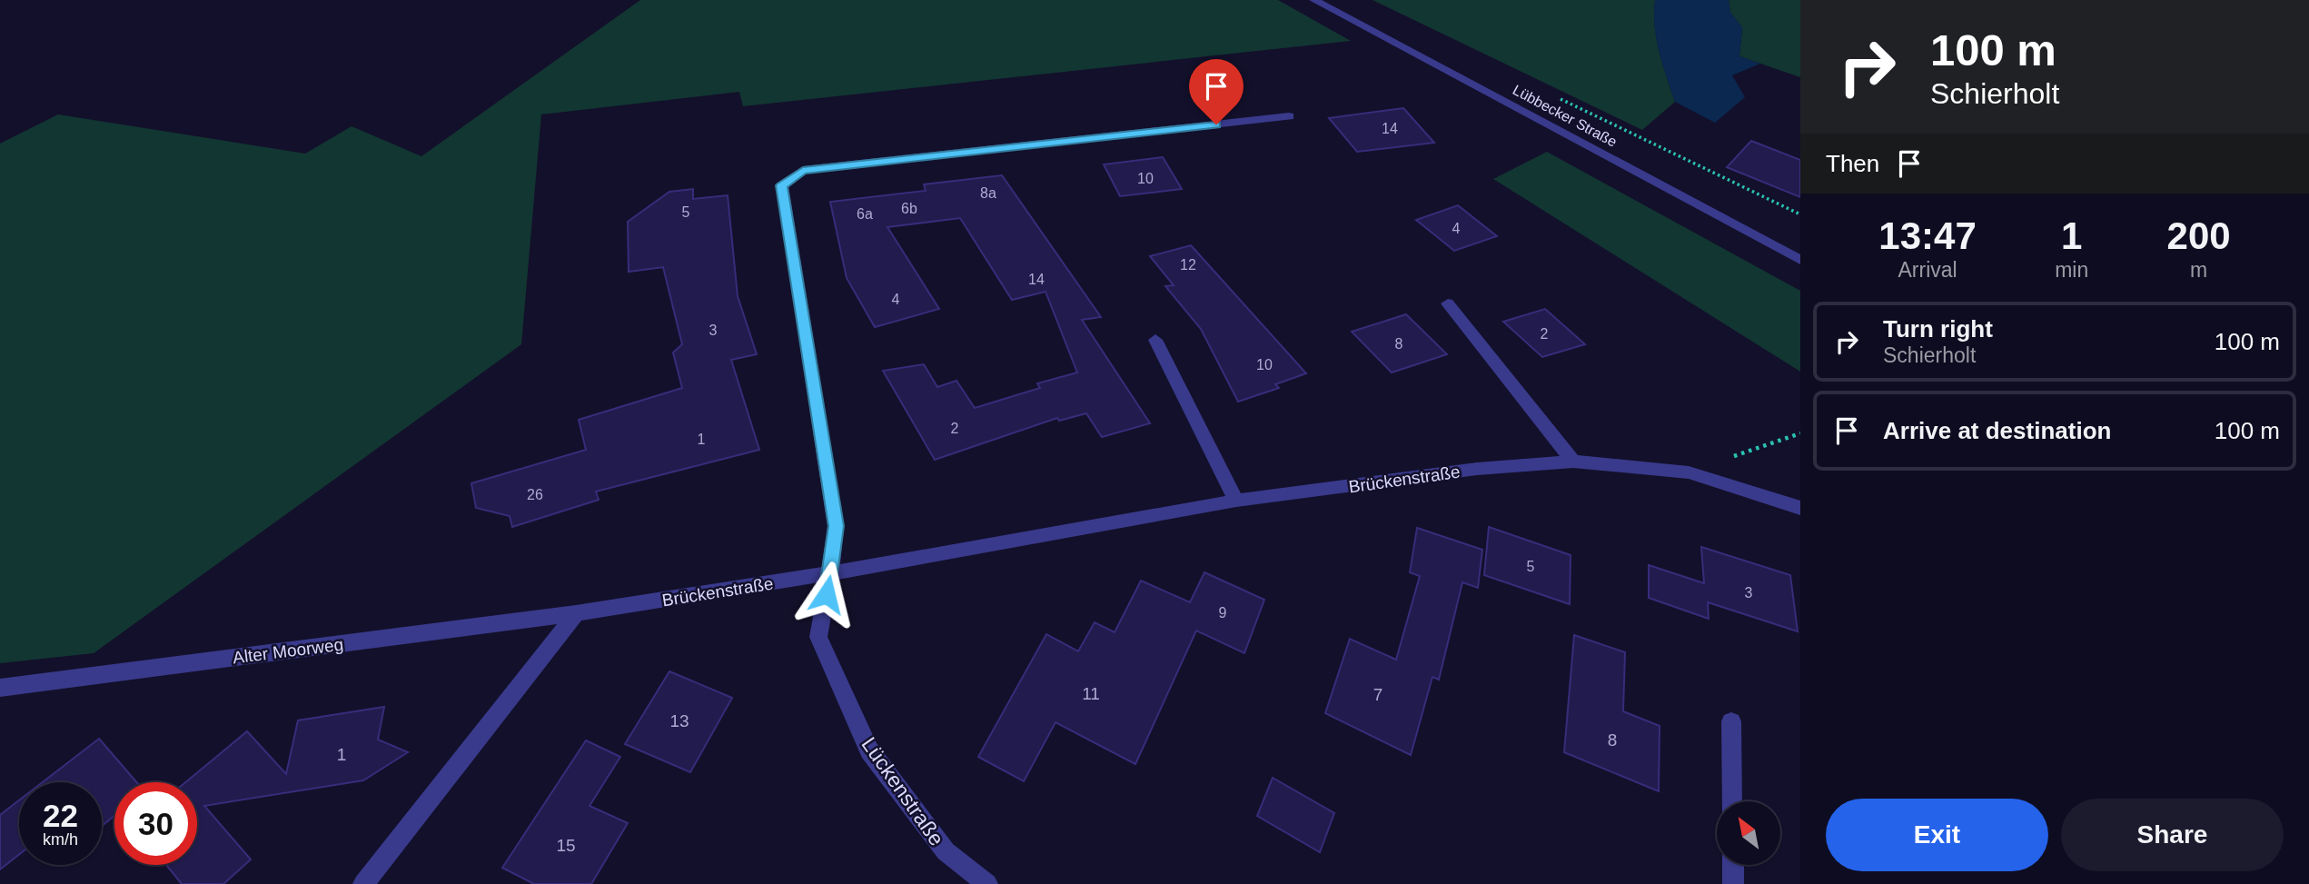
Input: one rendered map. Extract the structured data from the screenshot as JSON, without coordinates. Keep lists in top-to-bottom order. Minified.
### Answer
{"streets":{"street":["Lübbecker Straße","Brückenstraße","Alter Moorweg","Lückenstraße"]},"crossings":[["Brückenstraße","Alter Moorweg"],["Brückenstraße","Lückenstraße"]],"house_numbers":["14","10","8a","6b","5","6a","4","12","14","4","3","2","8","10","2","1","26","5","3","9","11","7","13","8","1","15"],"north":"top left","page":{"turn":["100 m","Schierholt"],"then":"Then","eta":["13:47","Arrival","1","min","200","m"],"list":[{"name":"Turn right","note":"Schierholt","value":"100 m"},{"name":"Arrive at destination","value":"100 m"}],"speed":"22 km/h","limit":"30","buttons":["Exit","Share"]}}
